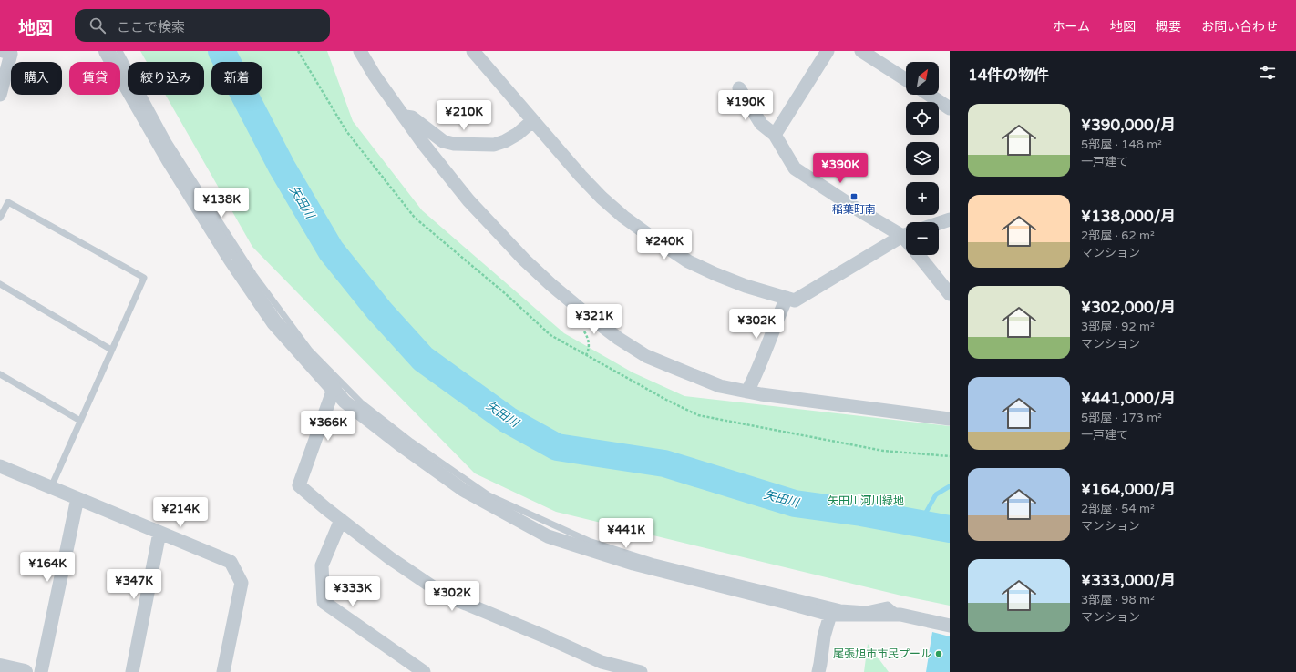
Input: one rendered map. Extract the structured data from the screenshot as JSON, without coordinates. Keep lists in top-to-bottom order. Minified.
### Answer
{"water":["矢田川"],"parks":["矢田川河川緑地"],"places":{"transit":["稲葉町南"],"other":["尾張旭市市民プール"]},"north":"top right","page":{"header":"地図","search":"ここで検索","nav":["ホーム","地図","概要","お問い合わせ"],"heading":"14件の物件","map_buttons":["+","−"],"chip":["購入","賃貸","絞り込み","新着"],"price":["¥190K","¥210K","¥390K","¥138K","¥240K","¥321K","¥302K","¥366K","¥214K","¥441K","¥164K","¥347K","¥333K","¥302K"],"list":[{"name":"¥390,000/月","note":"5部屋 · 148 m² · 一戸建て"},{"name":"¥138,000/月","note":"2部屋 · 62 m² · マンション"},{"name":"¥302,000/月","note":"3部屋 · 92 m² · マンション"},{"name":"¥441,000/月","note":"5部屋 · 173 m² · 一戸建て"},{"name":"¥164,000/月","note":"2部屋 · 54 m² · マンション"},{"name":"¥333,000/月","note":"3部屋 · 98 m² · マンション"}]}}
